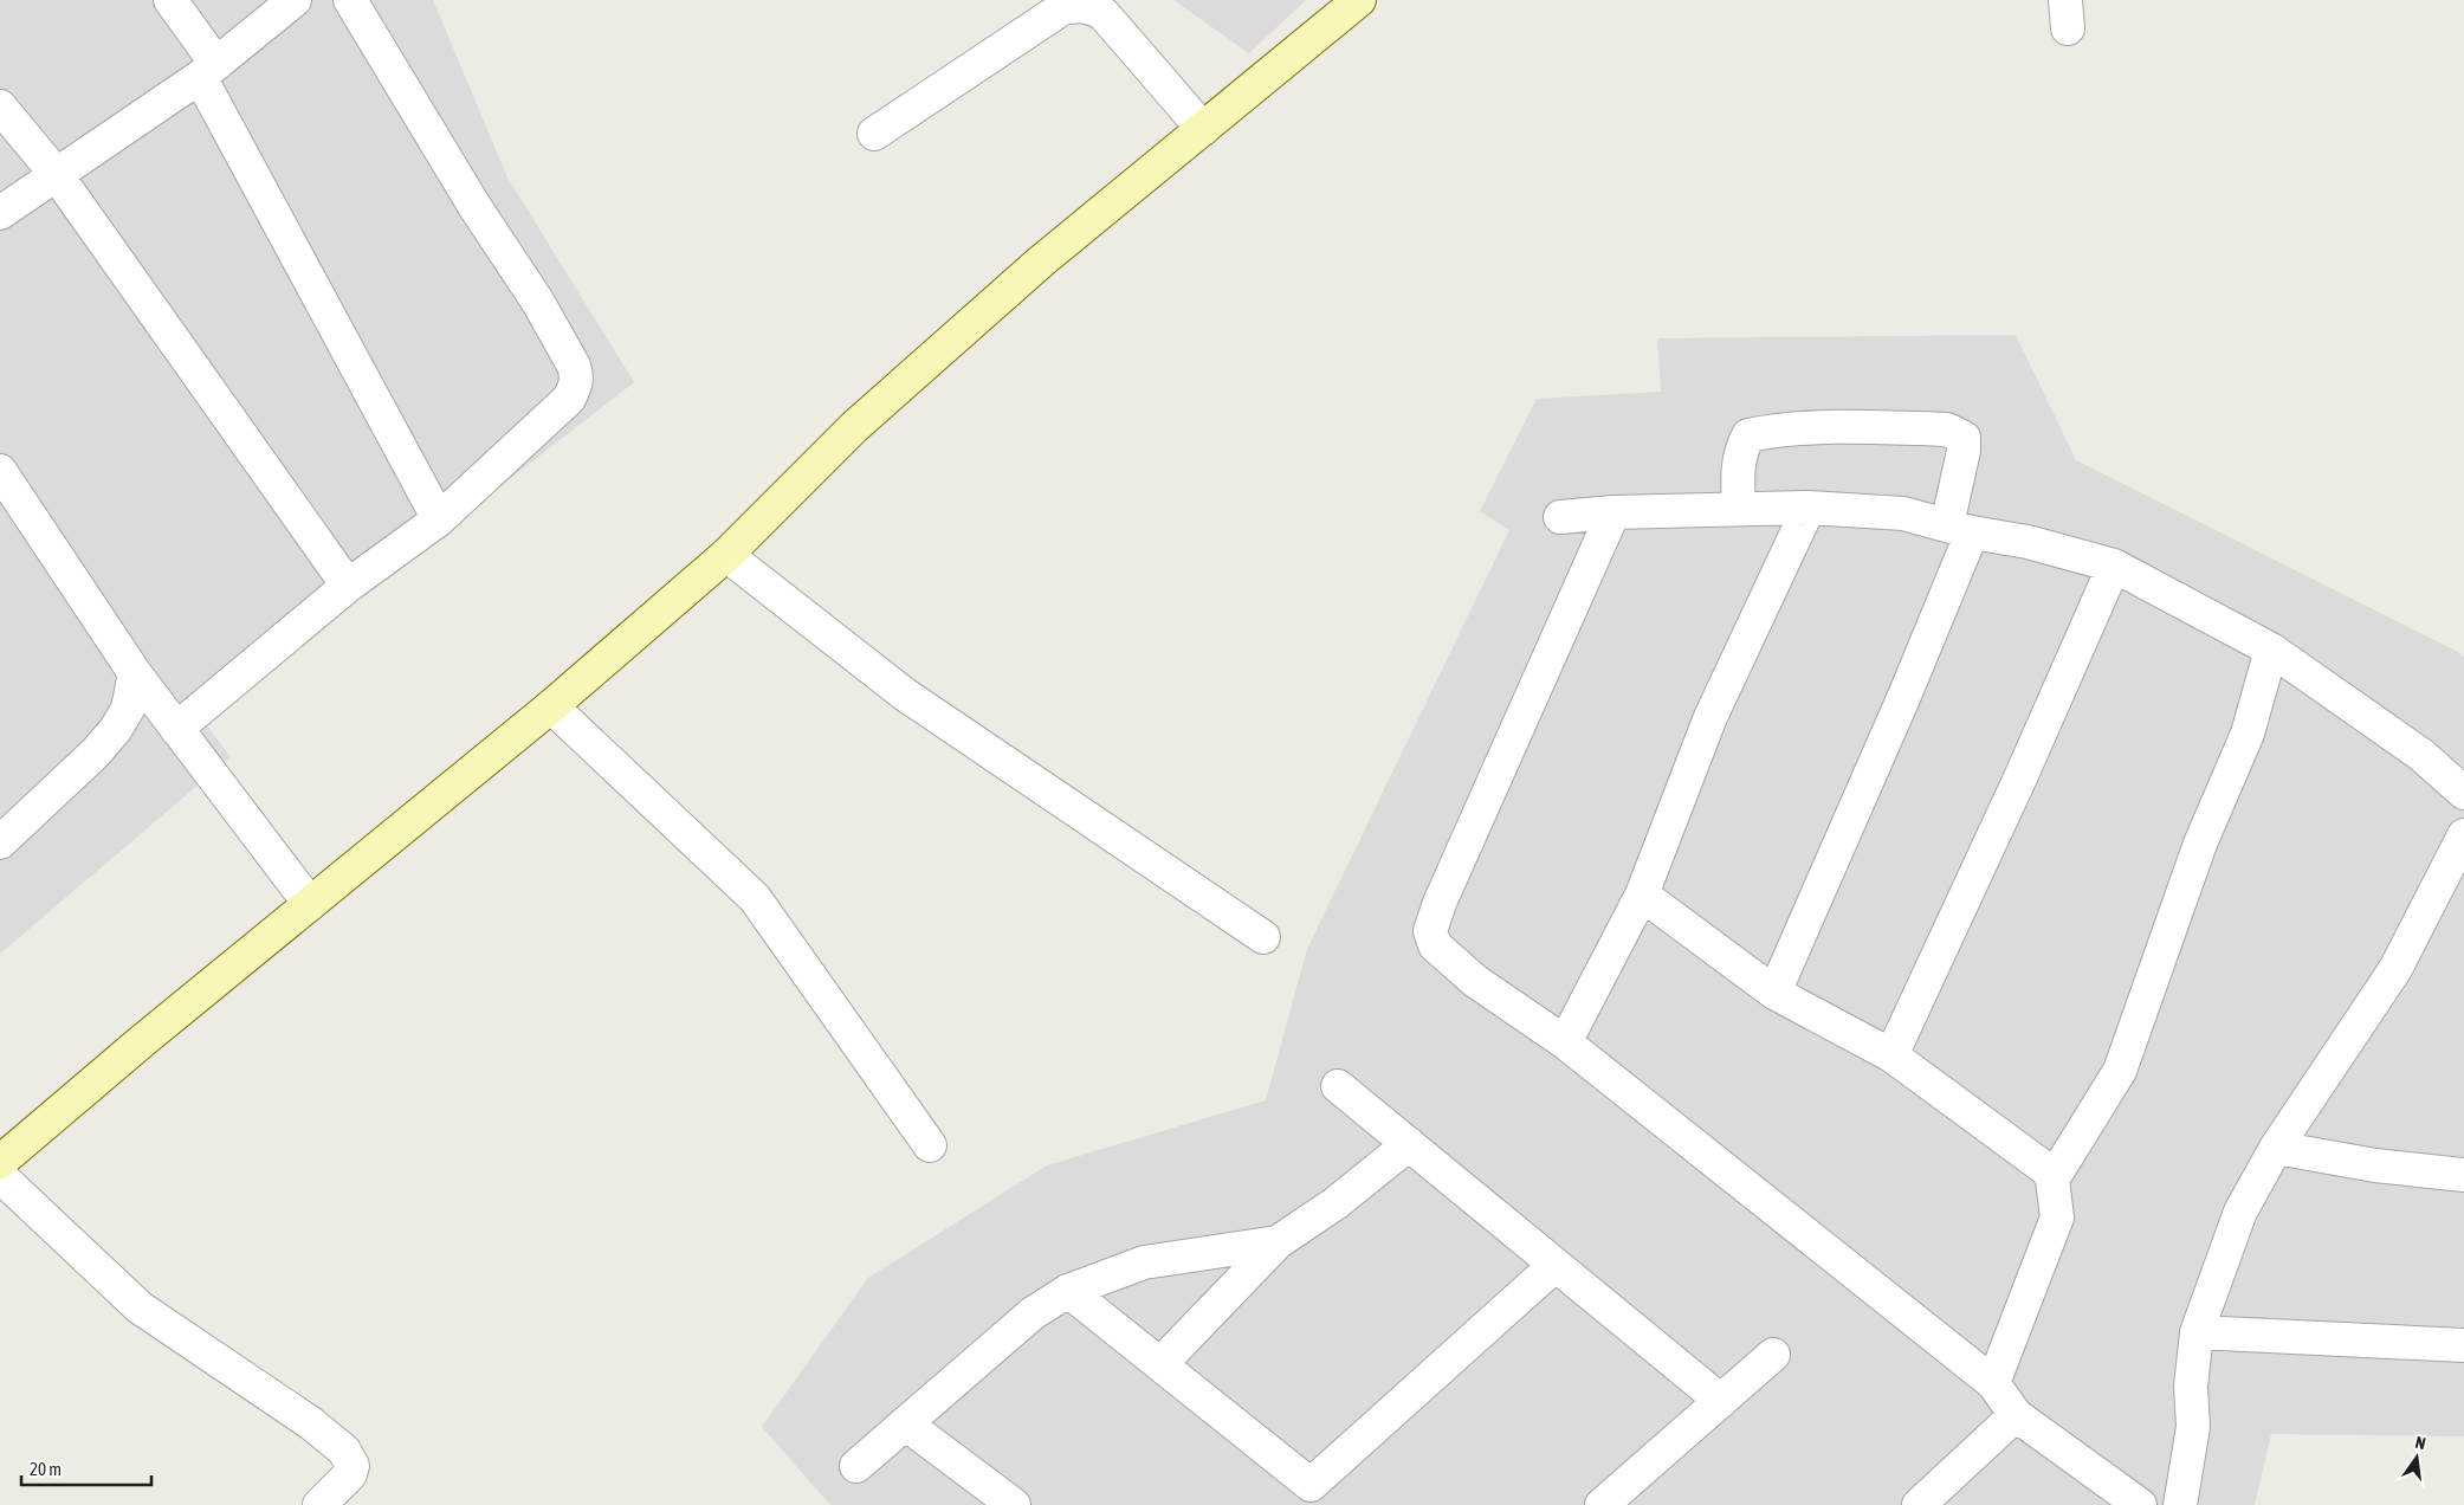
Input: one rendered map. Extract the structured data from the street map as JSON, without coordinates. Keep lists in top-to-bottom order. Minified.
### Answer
{"scale_bar":"20 m","north":"top"}
